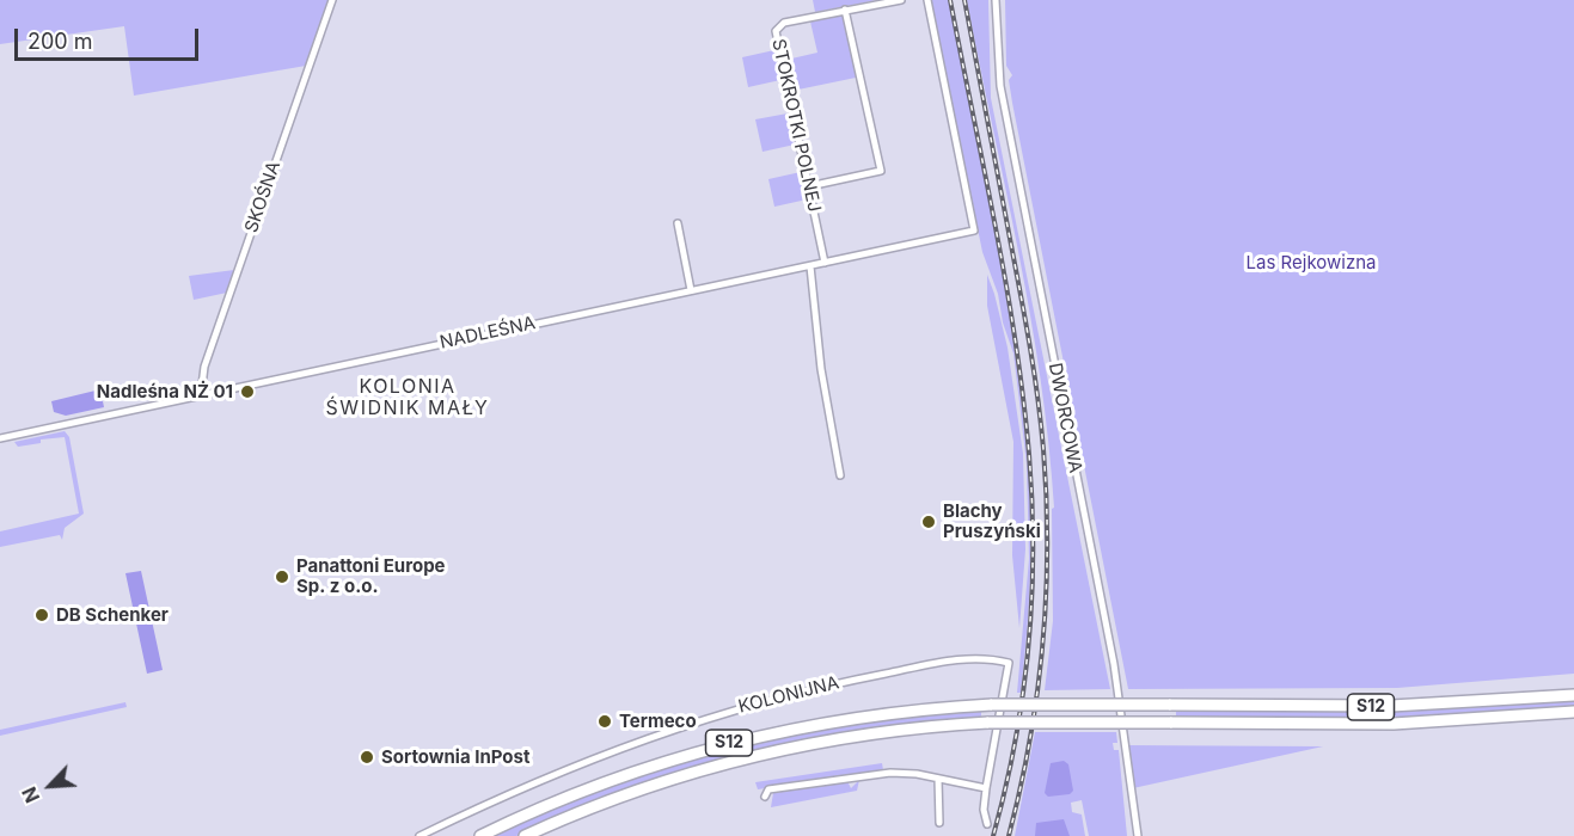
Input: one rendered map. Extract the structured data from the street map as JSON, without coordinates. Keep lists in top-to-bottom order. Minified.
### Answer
{"streets":{"highway":["S12"],"street":["STOKROTKI POLNEJ","SKOŚNA","NADLEŚNA","DWORCOWA","KOLONIJNA"]},"crossings":[["STOKROTKI POLNEJ","NADLEŚNA"],["SKOŚNA","NADLEŚNA"]],"districts":["KOLONIA ŚWIDNIK MAŁY"],"parks":["Las Rejkowizna"],"places":["Nadleśna NŻ 01","Blachy Pruszyński","Panattoni Europe Sp. z o.o.","DB Schenker","Termeco","Sortownia InPost"],"scale_bar":"200 m","north":"bottom left"}
